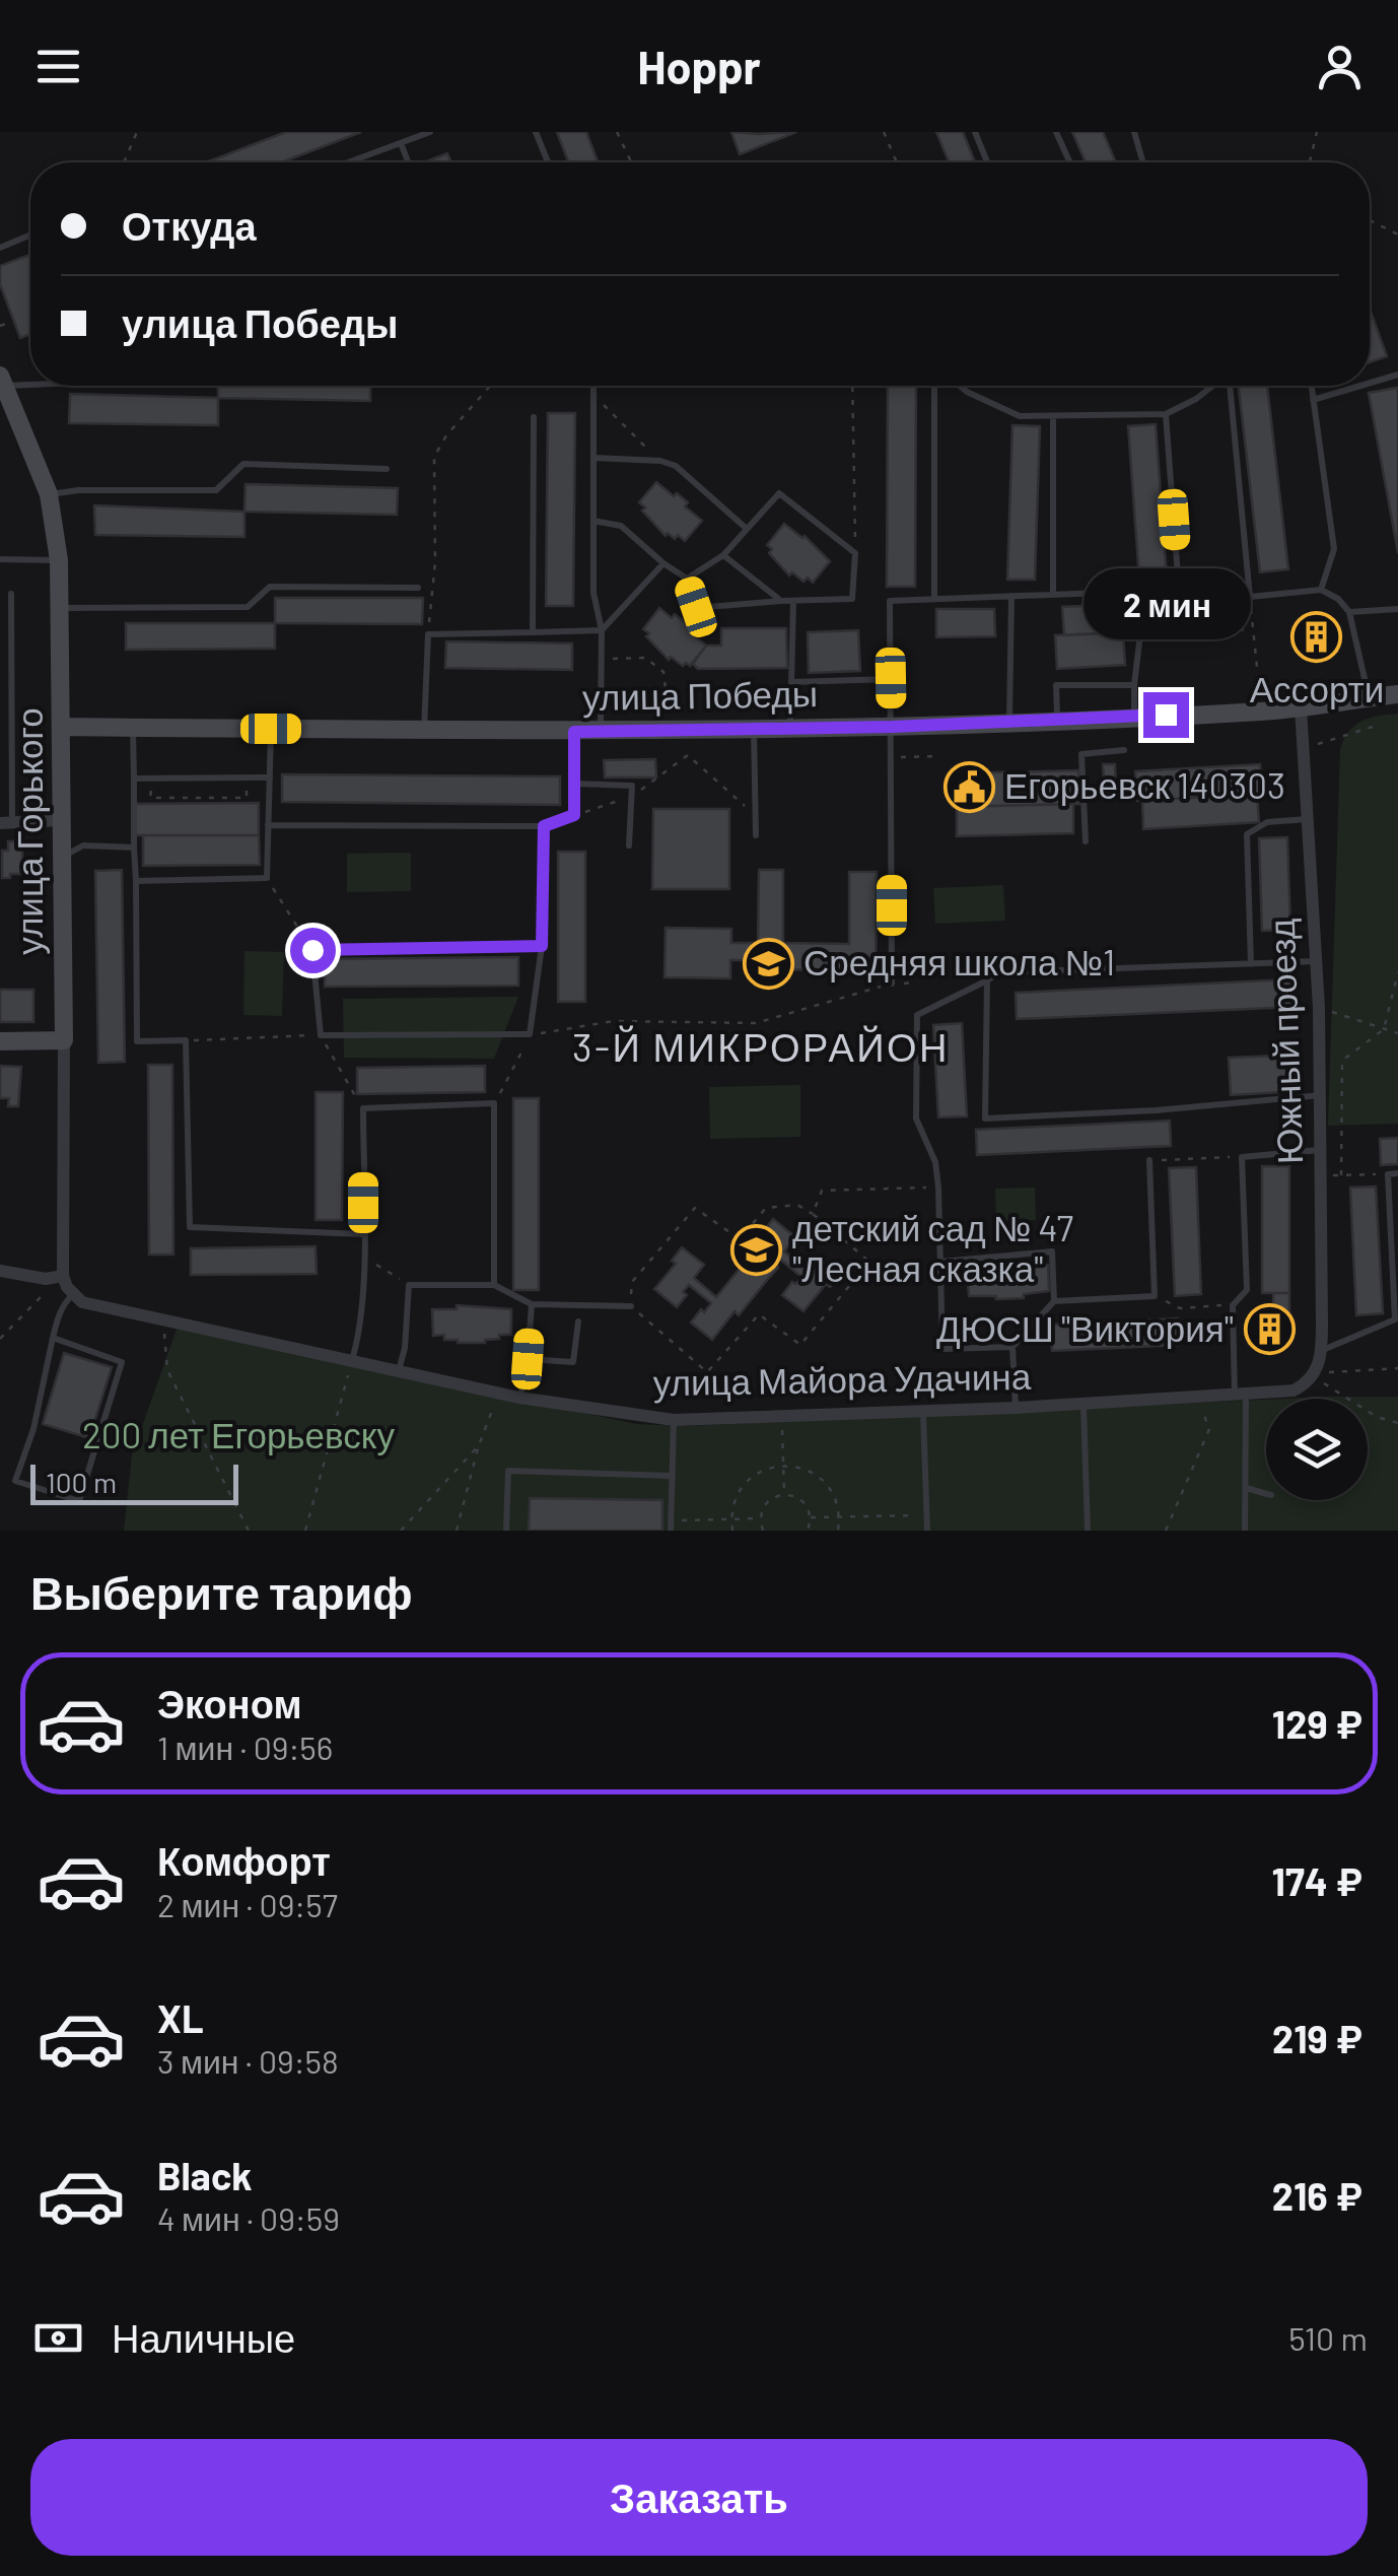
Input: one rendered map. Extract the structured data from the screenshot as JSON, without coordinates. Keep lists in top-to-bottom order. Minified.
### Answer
{"streets":{"street":["улица Победы","улица Горького","Южный проезд","улица Майора Удачина"]},"crossings":[["улица Победы","улица Горького"],["улица Победы","Южный проезд"],["улица Горького","улица Майора Удачина"],["Южный проезд","улица Майора Удачина"]],"districts":["3-Й МИКРОРАЙОН"],"parks":["200 лет Егорьевску"],"places":{"building":["Ассорти","ДЮСШ \"Виктория\""],"public building":["Егорьевск 140303"],"school or university":["Средняя школа №1","детский сад № 47 \"Лесная сказка\""]},"scale_bar":"100 m","page":{"header":"Hoppr","banner":["Откуда","улица Победы"],"bubble":"2 мин","scale":"100 m","heading":"Выберите тариф","list":[{"name":"Эконом","note":"1 мин · 09:56","value":"129 ₽"},{"name":"Комфорт","note":"2 мин · 09:57","value":"174 ₽"},{"name":"XL","note":"3 мин · 09:58","value":"219 ₽"},{"name":"Black","note":"4 мин · 09:59","value":"216 ₽"}],"pay":["Наличные","510 m"],"buttons":"Заказать"}}
